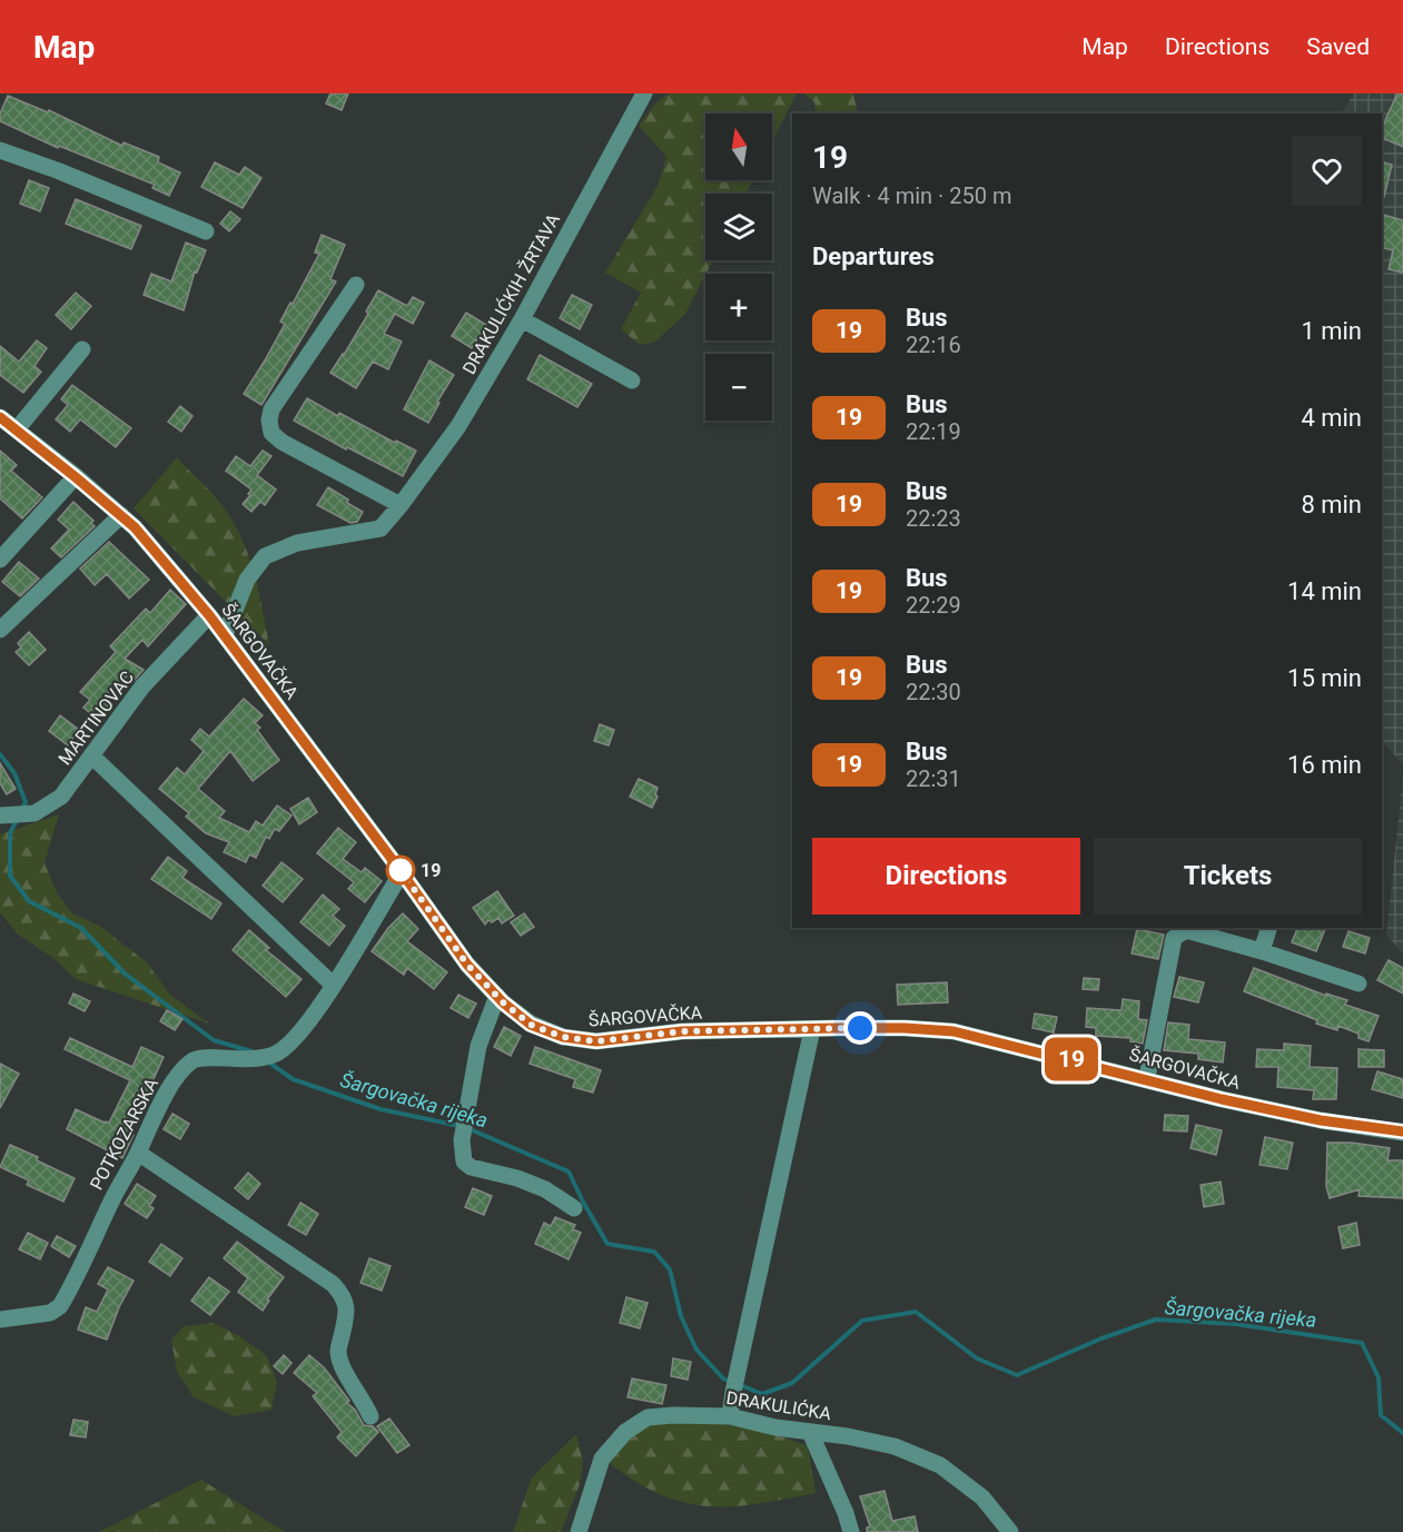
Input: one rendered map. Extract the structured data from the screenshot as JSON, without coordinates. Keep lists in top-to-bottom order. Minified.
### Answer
{"streets":{"street":["DRAKULIĆKIH ŽRTAVA","ŠARGOVAČKA","MARTINOVAC","POTKOZARSKA","DRAKULIĆKA"]},"crossings":[["DRAKULIĆKIH ŽRTAVA","ŠARGOVAČKA"],["ŠARGOVAČKA","MARTINOVAC"],["ŠARGOVAČKA","POTKOZARSKA"]],"water":["Šargovačka rijeka"],"places":["19"],"lines":["bus line 19"],"north":"top","page":{"header":"Map","nav":["Map","Directions","Saved"],"on_map":"19","map_buttons":["+","−"],"heading":[["19","Walk · 4 min · 250 m"],"Departures"],"list":[{"mark":"19","name":"Bus","note":"22:16","value":"1 min"},{"mark":"19","name":"Bus","note":"22:19","value":"4 min"},{"mark":"19","name":"Bus","note":"22:23","value":"8 min"},{"mark":"19","name":"Bus","note":"22:29","value":"14 min"},{"mark":"19","name":"Bus","note":"22:30","value":"15 min"},{"mark":"19","name":"Bus","note":"22:31","value":"16 min"}],"buttons":["Directions","Tickets"]}}
